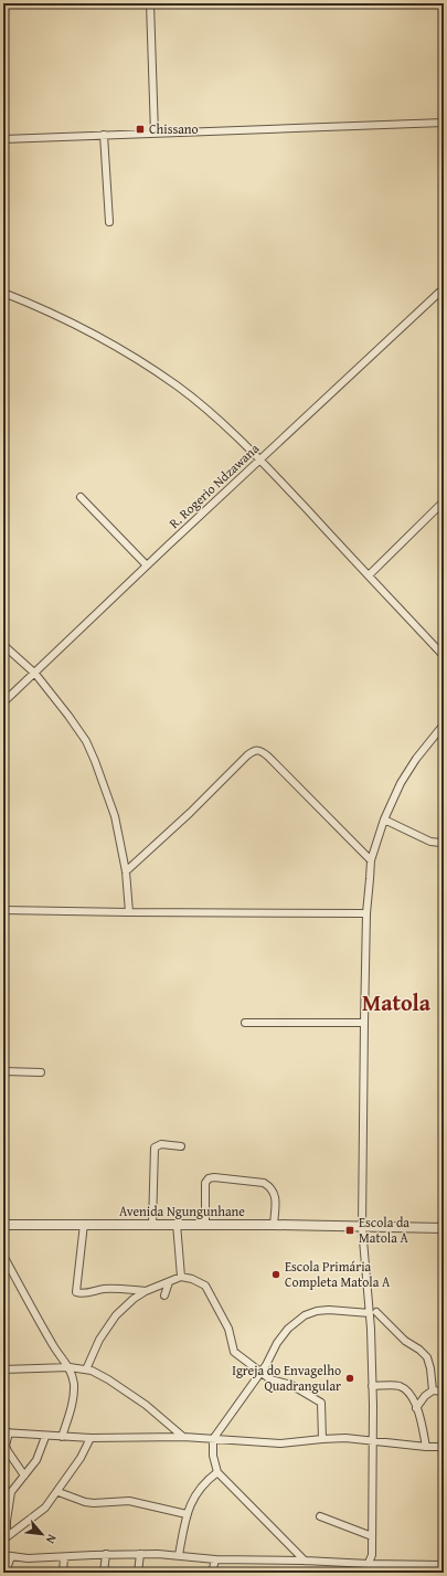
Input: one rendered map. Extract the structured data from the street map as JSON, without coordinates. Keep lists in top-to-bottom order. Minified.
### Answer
{"streets":{"street":["R. Rogerio Ndzawana","Avenida Ngungunhane"]},"districts":["Matola"],"places":{"transit":["Chissano","Escola da Matola A"],"other":["Escola Primária Completa Matola A","Igreja do Envagelho Quadrangular"]},"north":"bottom right"}
